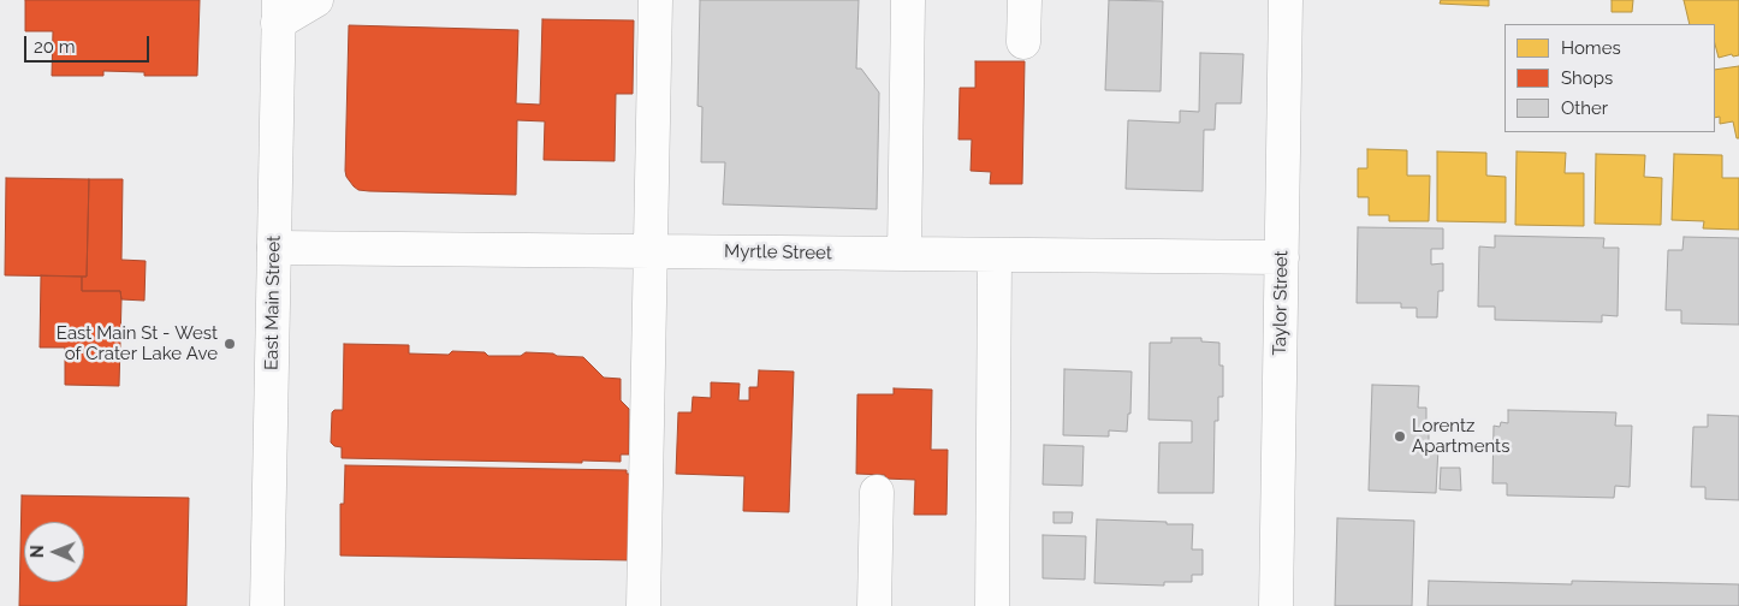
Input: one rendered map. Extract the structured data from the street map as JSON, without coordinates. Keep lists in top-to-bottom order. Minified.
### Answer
{"streets":{"street":["Myrtle Street","East Main Street","Taylor Street"]},"crossings":[["Myrtle Street","East Main Street"],["Myrtle Street","Taylor Street"]],"places":["East Main St - West of Crater Lake Ave","Lorentz Apartments"],"legend":["Homes","Shops","Other"],"scale_bar":"20 m","north":"left"}
